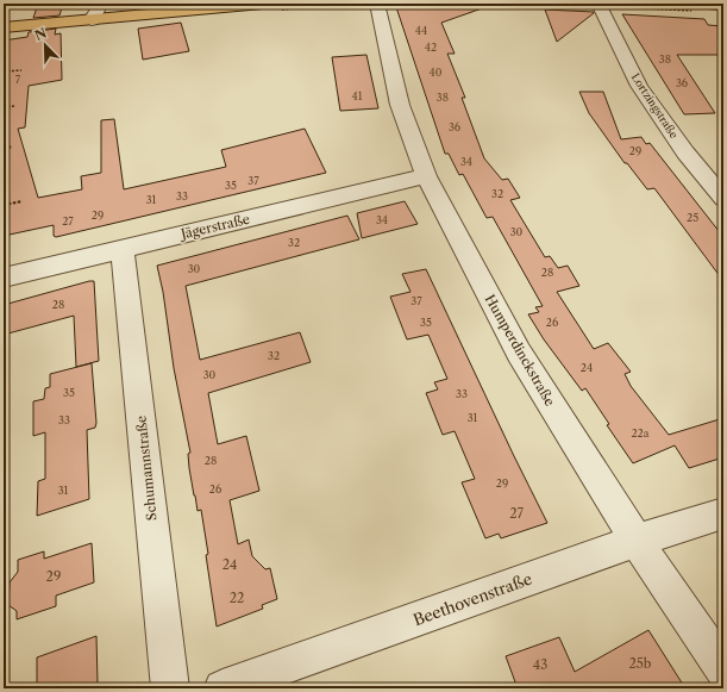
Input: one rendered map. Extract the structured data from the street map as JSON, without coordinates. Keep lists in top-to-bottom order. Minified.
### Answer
{"streets":{"street":["Lortzingstraße","Jägerstraße","Humperdinckstraße","Schumannstraße","Beethovenstraße"]},"crossings":[["Jägerstraße","Humperdinckstraße"],["Jägerstraße","Schumannstraße"],["Humperdinckstraße","Beethovenstraße"]],"house_numbers":["44","42","38","40","7","36","41","38","36","29","34","37","35","32","33","31","29","25","34","27","30","32","30","28","37","28","35","26","32","24","30","35","33","31","33","22a","28","29","26","31","27","24","29","22","25b","43"],"north":"top left"}
